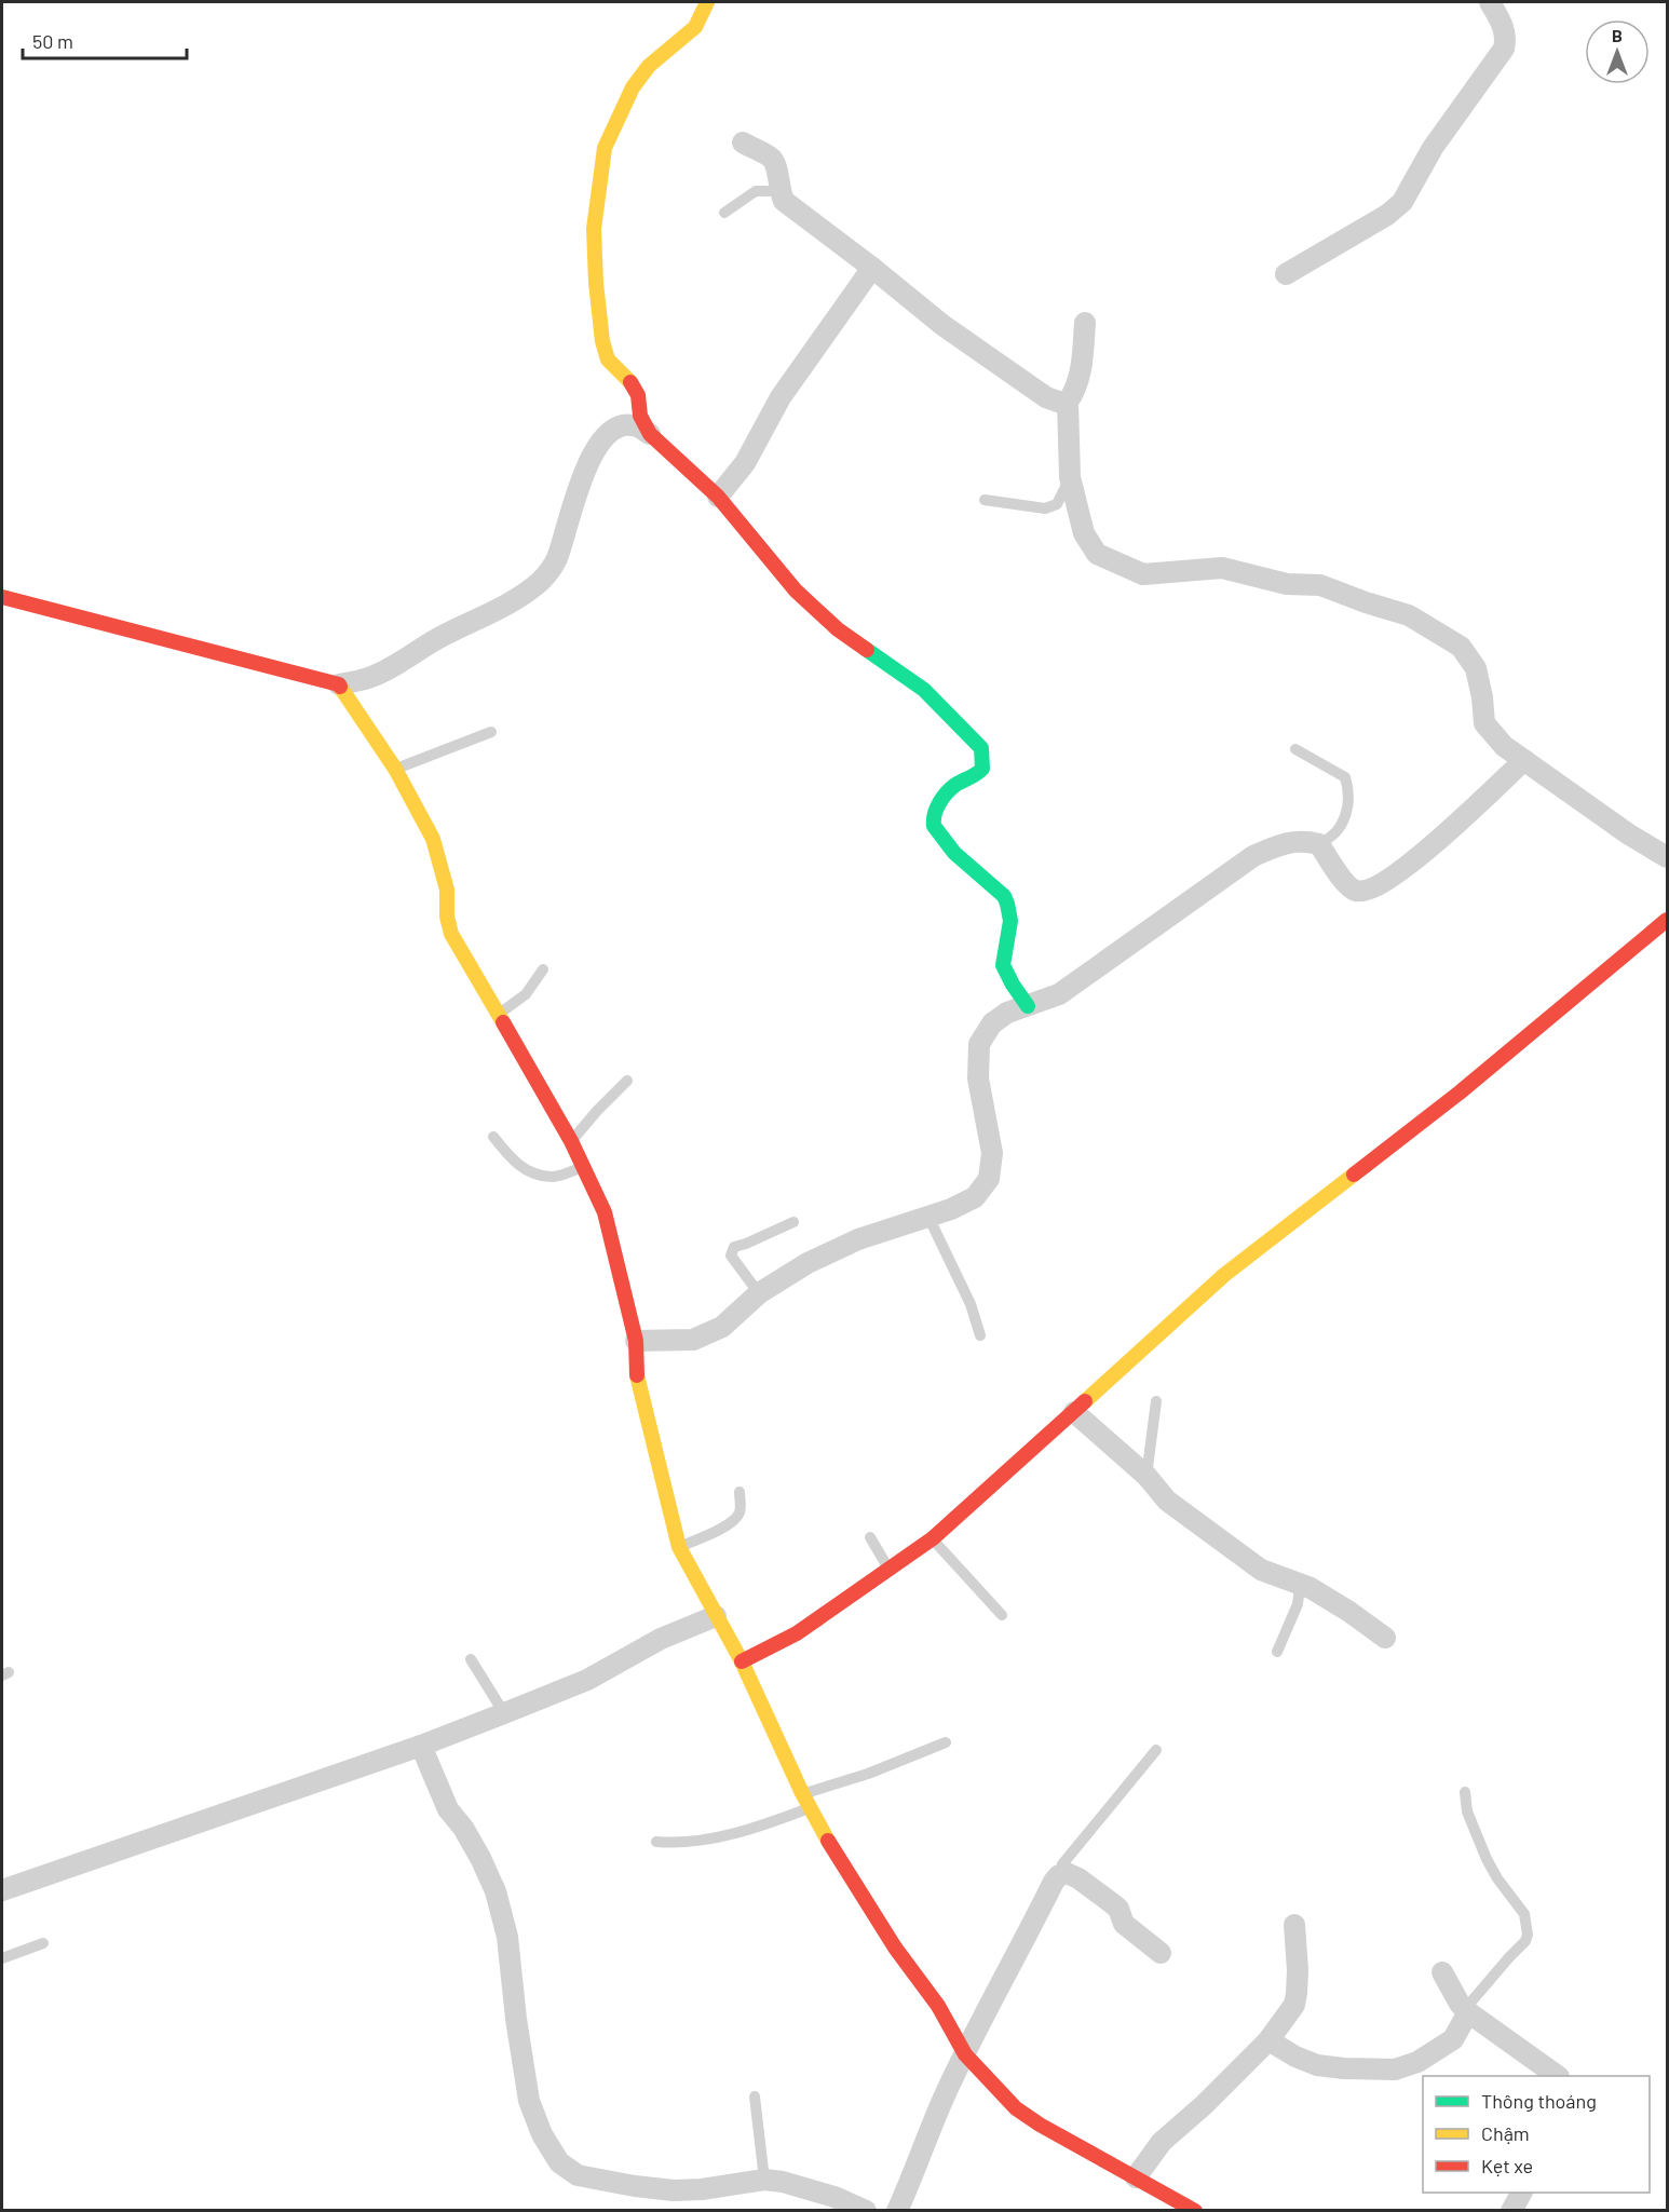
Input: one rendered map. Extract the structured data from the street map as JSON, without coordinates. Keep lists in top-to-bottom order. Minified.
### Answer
{"legend":["Thông thoáng","Chậm","Kẹt xe"],"scale_bar":"50 m","north":"top"}
